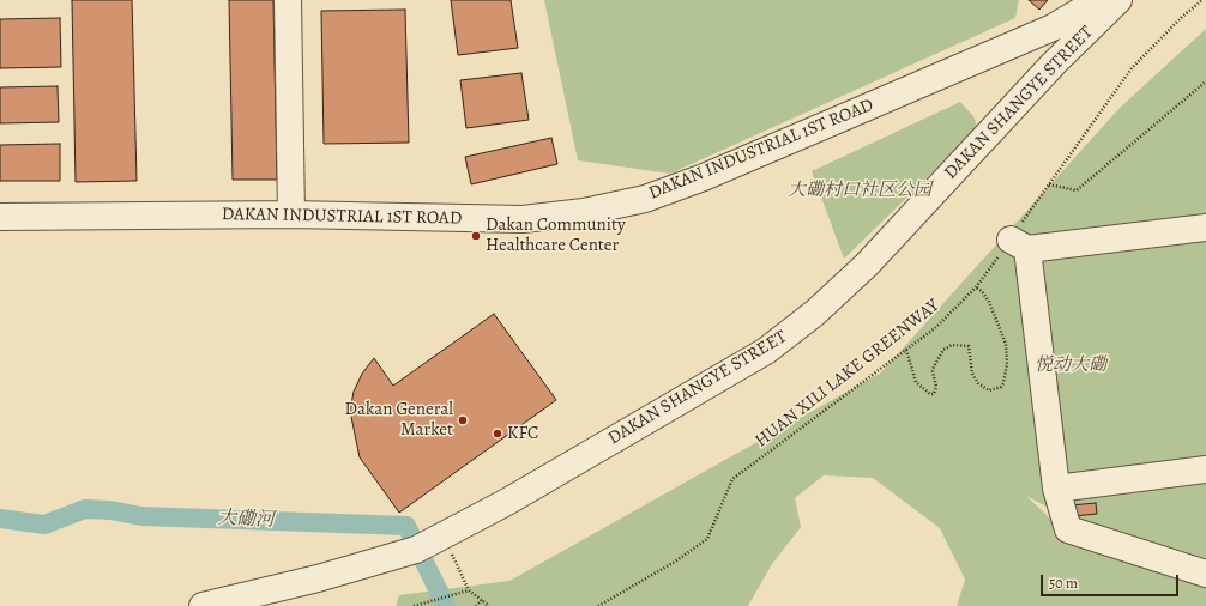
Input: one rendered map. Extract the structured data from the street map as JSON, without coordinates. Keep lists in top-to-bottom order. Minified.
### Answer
{"streets":{"street":["DAKAN SHANGYE STREET","DAKAN INDUSTRIAL 1ST ROAD"],"path":["HUAN XILI LAKE GREENWAY"]},"water":["大磡河"],"parks":["大磡村口社区公园","悦动大磡"],"places":["Dakan Community Healthcare Center","Dakan General Market","KFC"],"scale_bar":"50 m"}
